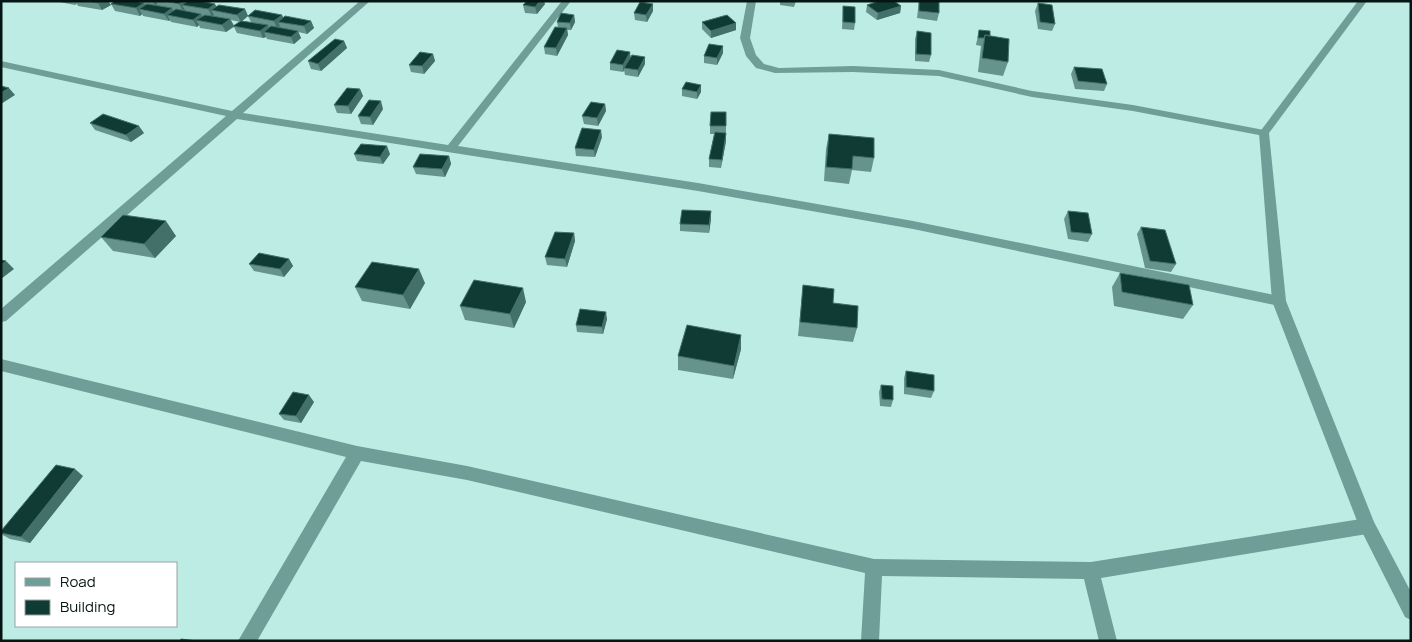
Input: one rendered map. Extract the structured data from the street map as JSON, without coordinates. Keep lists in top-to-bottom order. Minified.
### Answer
{"legend":["Road","Building"]}
